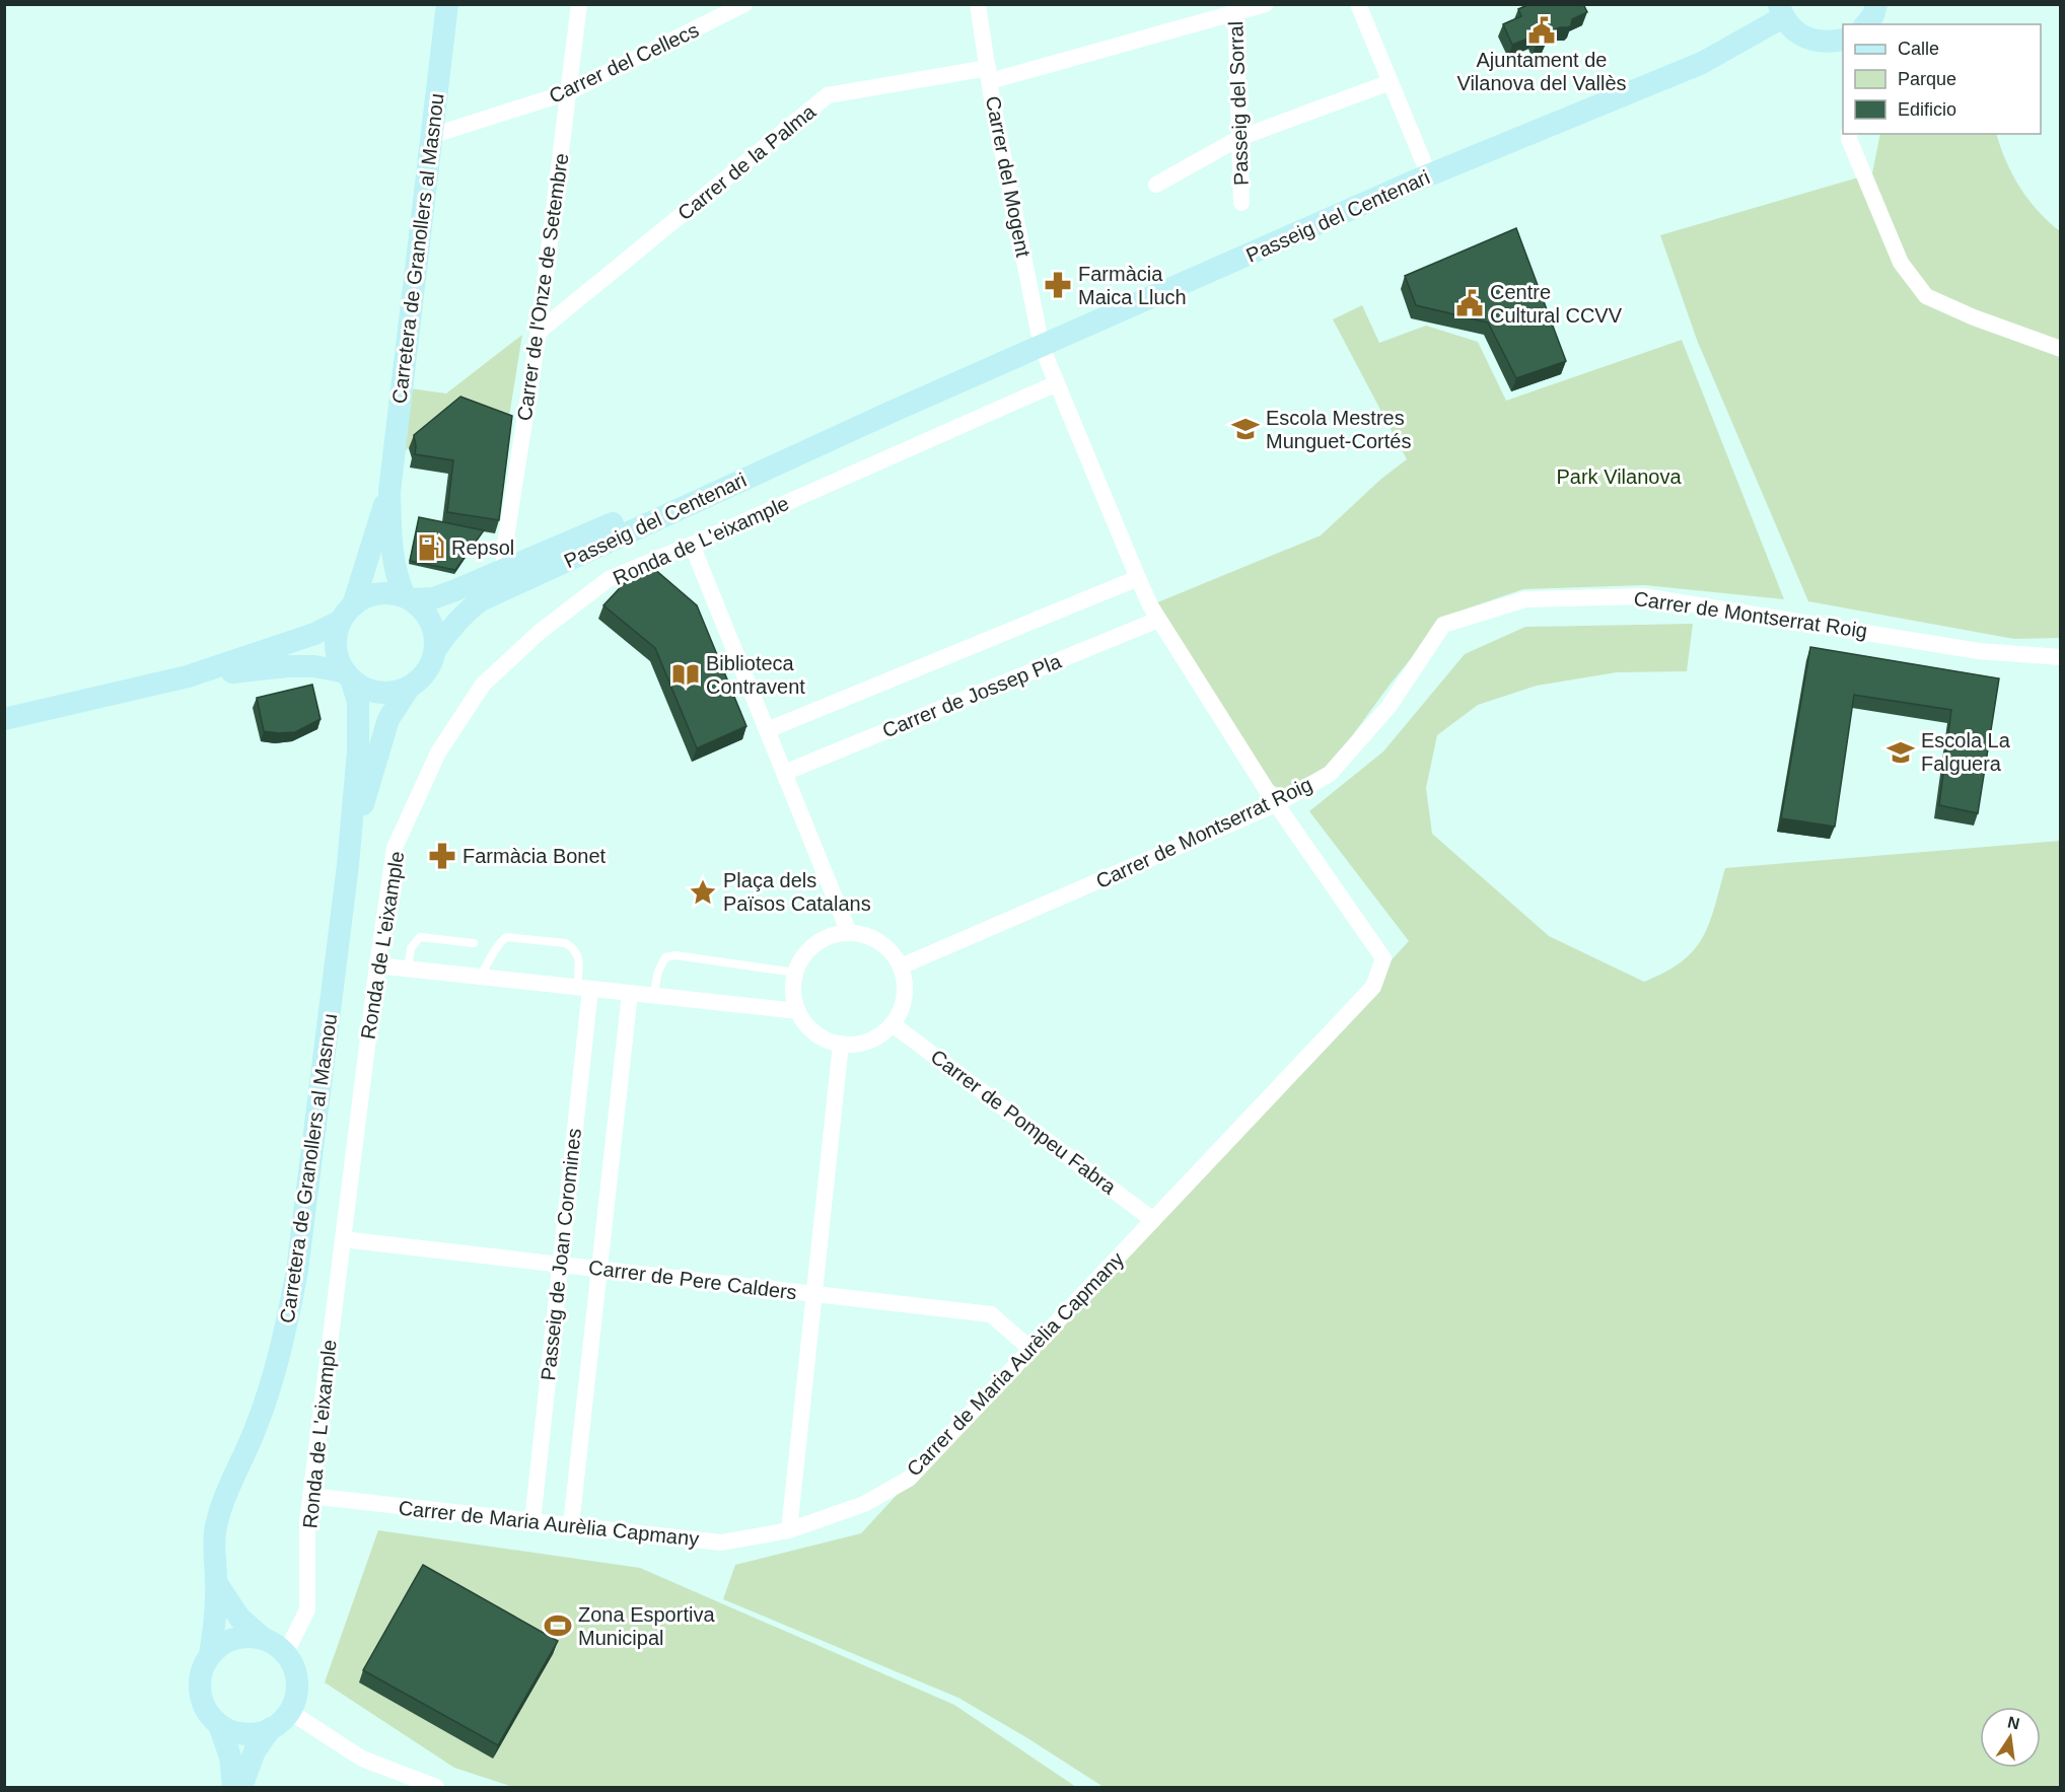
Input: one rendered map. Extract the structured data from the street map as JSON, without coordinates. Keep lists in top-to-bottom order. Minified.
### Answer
{"streets":{"main road":["Passeig del Centenari","Carretera de Granollers al Masnou"],"street":["Carrer del Cellecs","Passeig del Sorral","Carrer de la Palma","Carrer del Mogent","Carrer de l'Onze de Setembre","Ronda de L'eixample","Carrer de Montserrat Roig","Carrer de Jossep Pla","Carrer de Pompeu Fabra","Passeig de Joan Coromines","Carrer de Pere Calders","Carrer de Maria Aurèlia Capmany"]},"crossings":[["Carrer del Cellecs","Carretera de Granollers al Masnou"],["Carrer del Cellecs","Carrer de l'Onze de Setembre"],["Passeig del Sorral","Carrer de la Palma"],["Carrer de la Palma","Carrer del Mogent"],["Carrer de la Palma","Carrer de l'Onze de Setembre"],["Carrer del Mogent","Passeig del Centenari"],["Carrer del Mogent","Ronda de L'eixample"],["Carrer del Mogent","Carrer de Montserrat Roig"],["Carrer del Mogent","Carrer de Jossep Pla"],["Carrer del Mogent","Carrer de Maria Aurèlia Capmany"],["Passeig del Centenari","Carretera de Granollers al Masnou"],["Passeig del Centenari","Carrer de l'Onze de Setembre"],["Carretera de Granollers al Masnou","Ronda de L'eixample"],["Ronda de L'eixample","Carrer de Pere Calders"],["Ronda de L'eixample","Carrer de Maria Aurèlia Capmany"],["Carrer de Montserrat Roig","Carrer de Pompeu Fabra"],["Carrer de Pompeu Fabra","Carrer de Maria Aurèlia Capmany"],["Passeig de Joan Coromines","Carrer de Pere Calders"],["Passeig de Joan Coromines","Carrer de Maria Aurèlia Capmany"],["Carrer de Pere Calders","Carrer de Maria Aurèlia Capmany"]],"parks":["Park Vilanova"],"places":{"public building":["Ajuntament de Vilanova del Vallès","Centre Cultural CCVV"],"pharmacy":["Farmàcia Maica Lluch","Farmàcia Bonet"],"school or university":["Escola Mestres Munguet-Cortés","Escola La Falguera"],"fuel station":["Repsol"],"library":["Biblioteca Contravent"],"place":["Plaça dels Països Catalans"],"sports":["Zona Esportiva Municipal"]},"legend":["Calle","Parque","Edificio"],"north":"top"}
